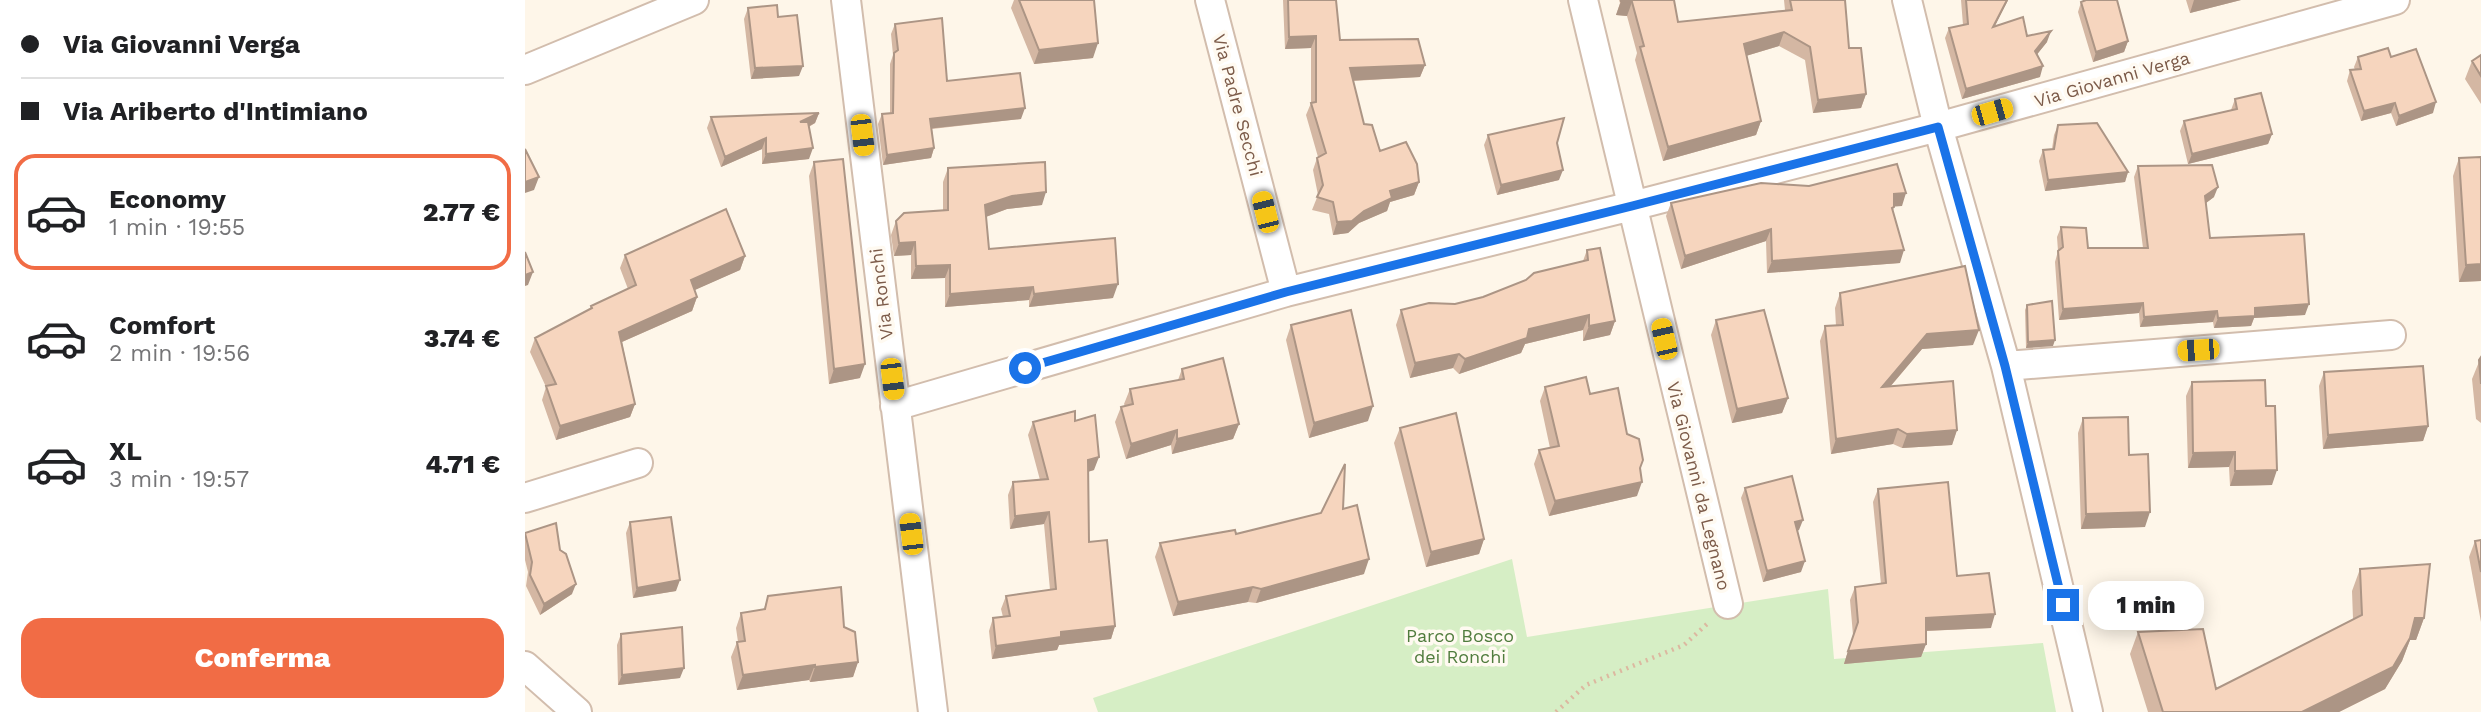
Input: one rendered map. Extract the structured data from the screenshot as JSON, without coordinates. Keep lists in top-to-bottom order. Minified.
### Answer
{"streets":{"street":["Via Giovanni Verga","Via Padre Secchi","Via Ronchi","Via Giovanni da Legnano"]},"crossings":[["Via Giovanni Verga","Via Padre Secchi"],["Via Giovanni Verga","Via Ronchi"],["Via Giovanni Verga","Via Giovanni da Legnano"]],"parks":["Parco Bosco dei Ronchi"],"page":{"banner":["Via Giovanni Verga","Via Ariberto d'Intimiano"],"list":[{"name":"Economy","note":"1 min · 19:55","value":"2.77 €"},{"name":"Comfort","note":"2 min · 19:56","value":"3.74 €"},{"name":"XL","note":"3 min · 19:57","value":"4.71 €"}],"bubble":"1 min","buttons":"Conferma"}}
